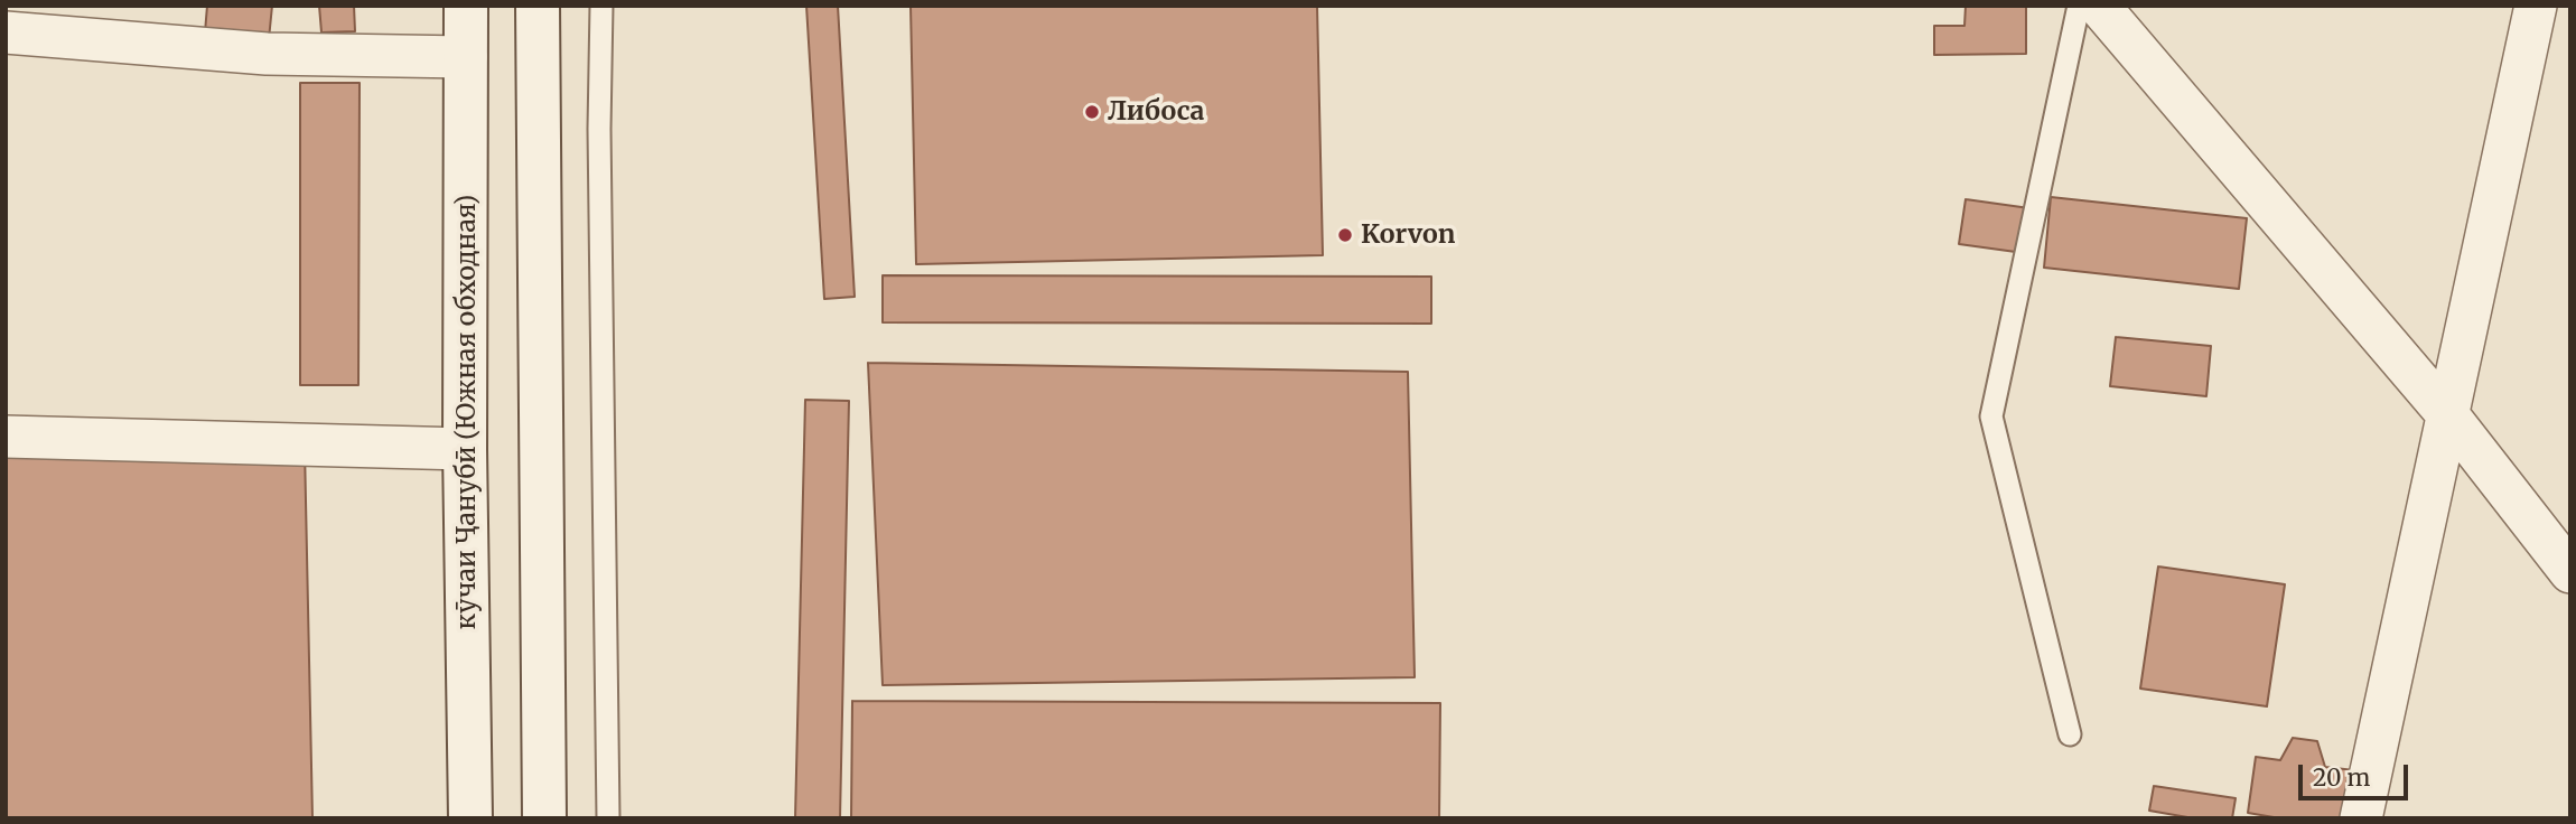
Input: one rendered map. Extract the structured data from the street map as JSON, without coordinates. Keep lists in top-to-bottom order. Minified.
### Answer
{"streets":{"main road":["кӯчаи Ҷанубӣ (Южная обходная)"]},"places":["Либоса","Korvon"],"scale_bar":"20 m"}
